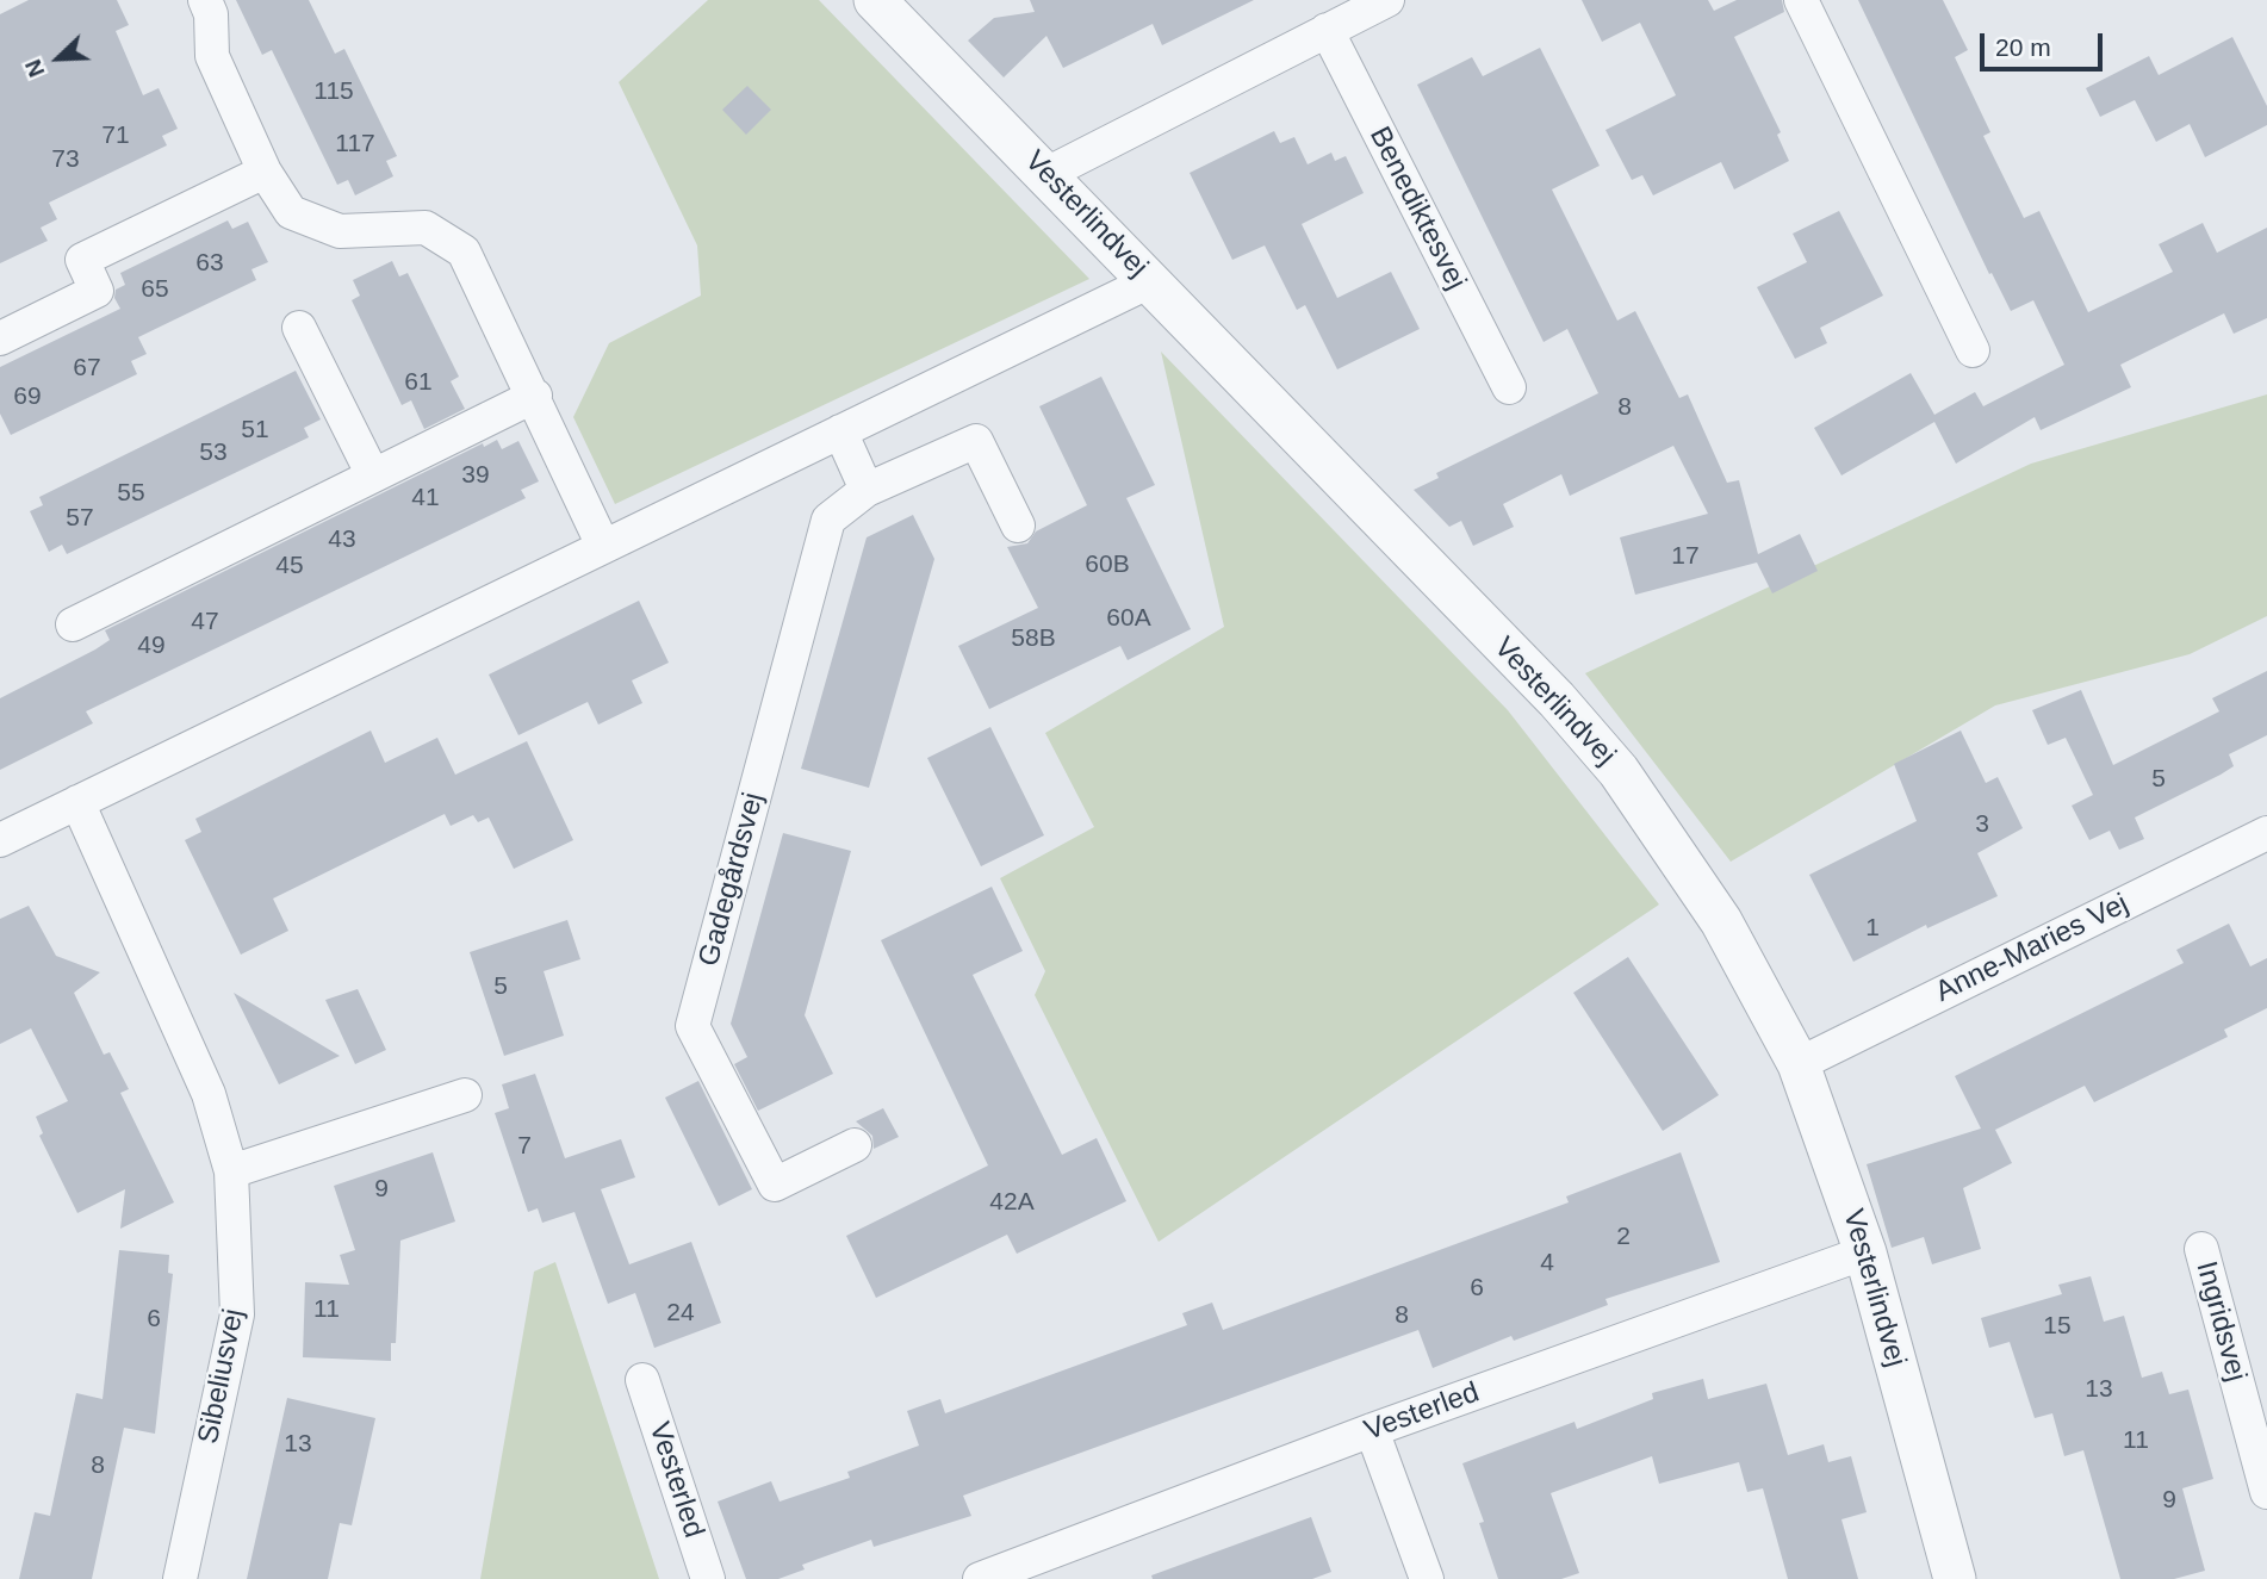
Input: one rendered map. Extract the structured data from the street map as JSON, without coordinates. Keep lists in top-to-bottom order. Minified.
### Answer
{"streets":{"street":["Benediktesvej","Vesterlindvej","Gadegårdsvej","Anne-Maries Vej","Ingridsvej","Sibeliusvej","Vesterled"]},"crossings":[["Vesterlindvej","Anne-Maries Vej"],["Vesterlindvej","Vesterled"]],"house_numbers":["115","71","117","73","63","65","67","61","69","8","51","53","39","55","41","57","43","17","60B","45","60A","47","58B","49","5","3","1","5","7","9","42A","2","4","6","11","24","8","6","15","13","11","13","8","9"],"scale_bar":"20 m","north":"bottom left"}
